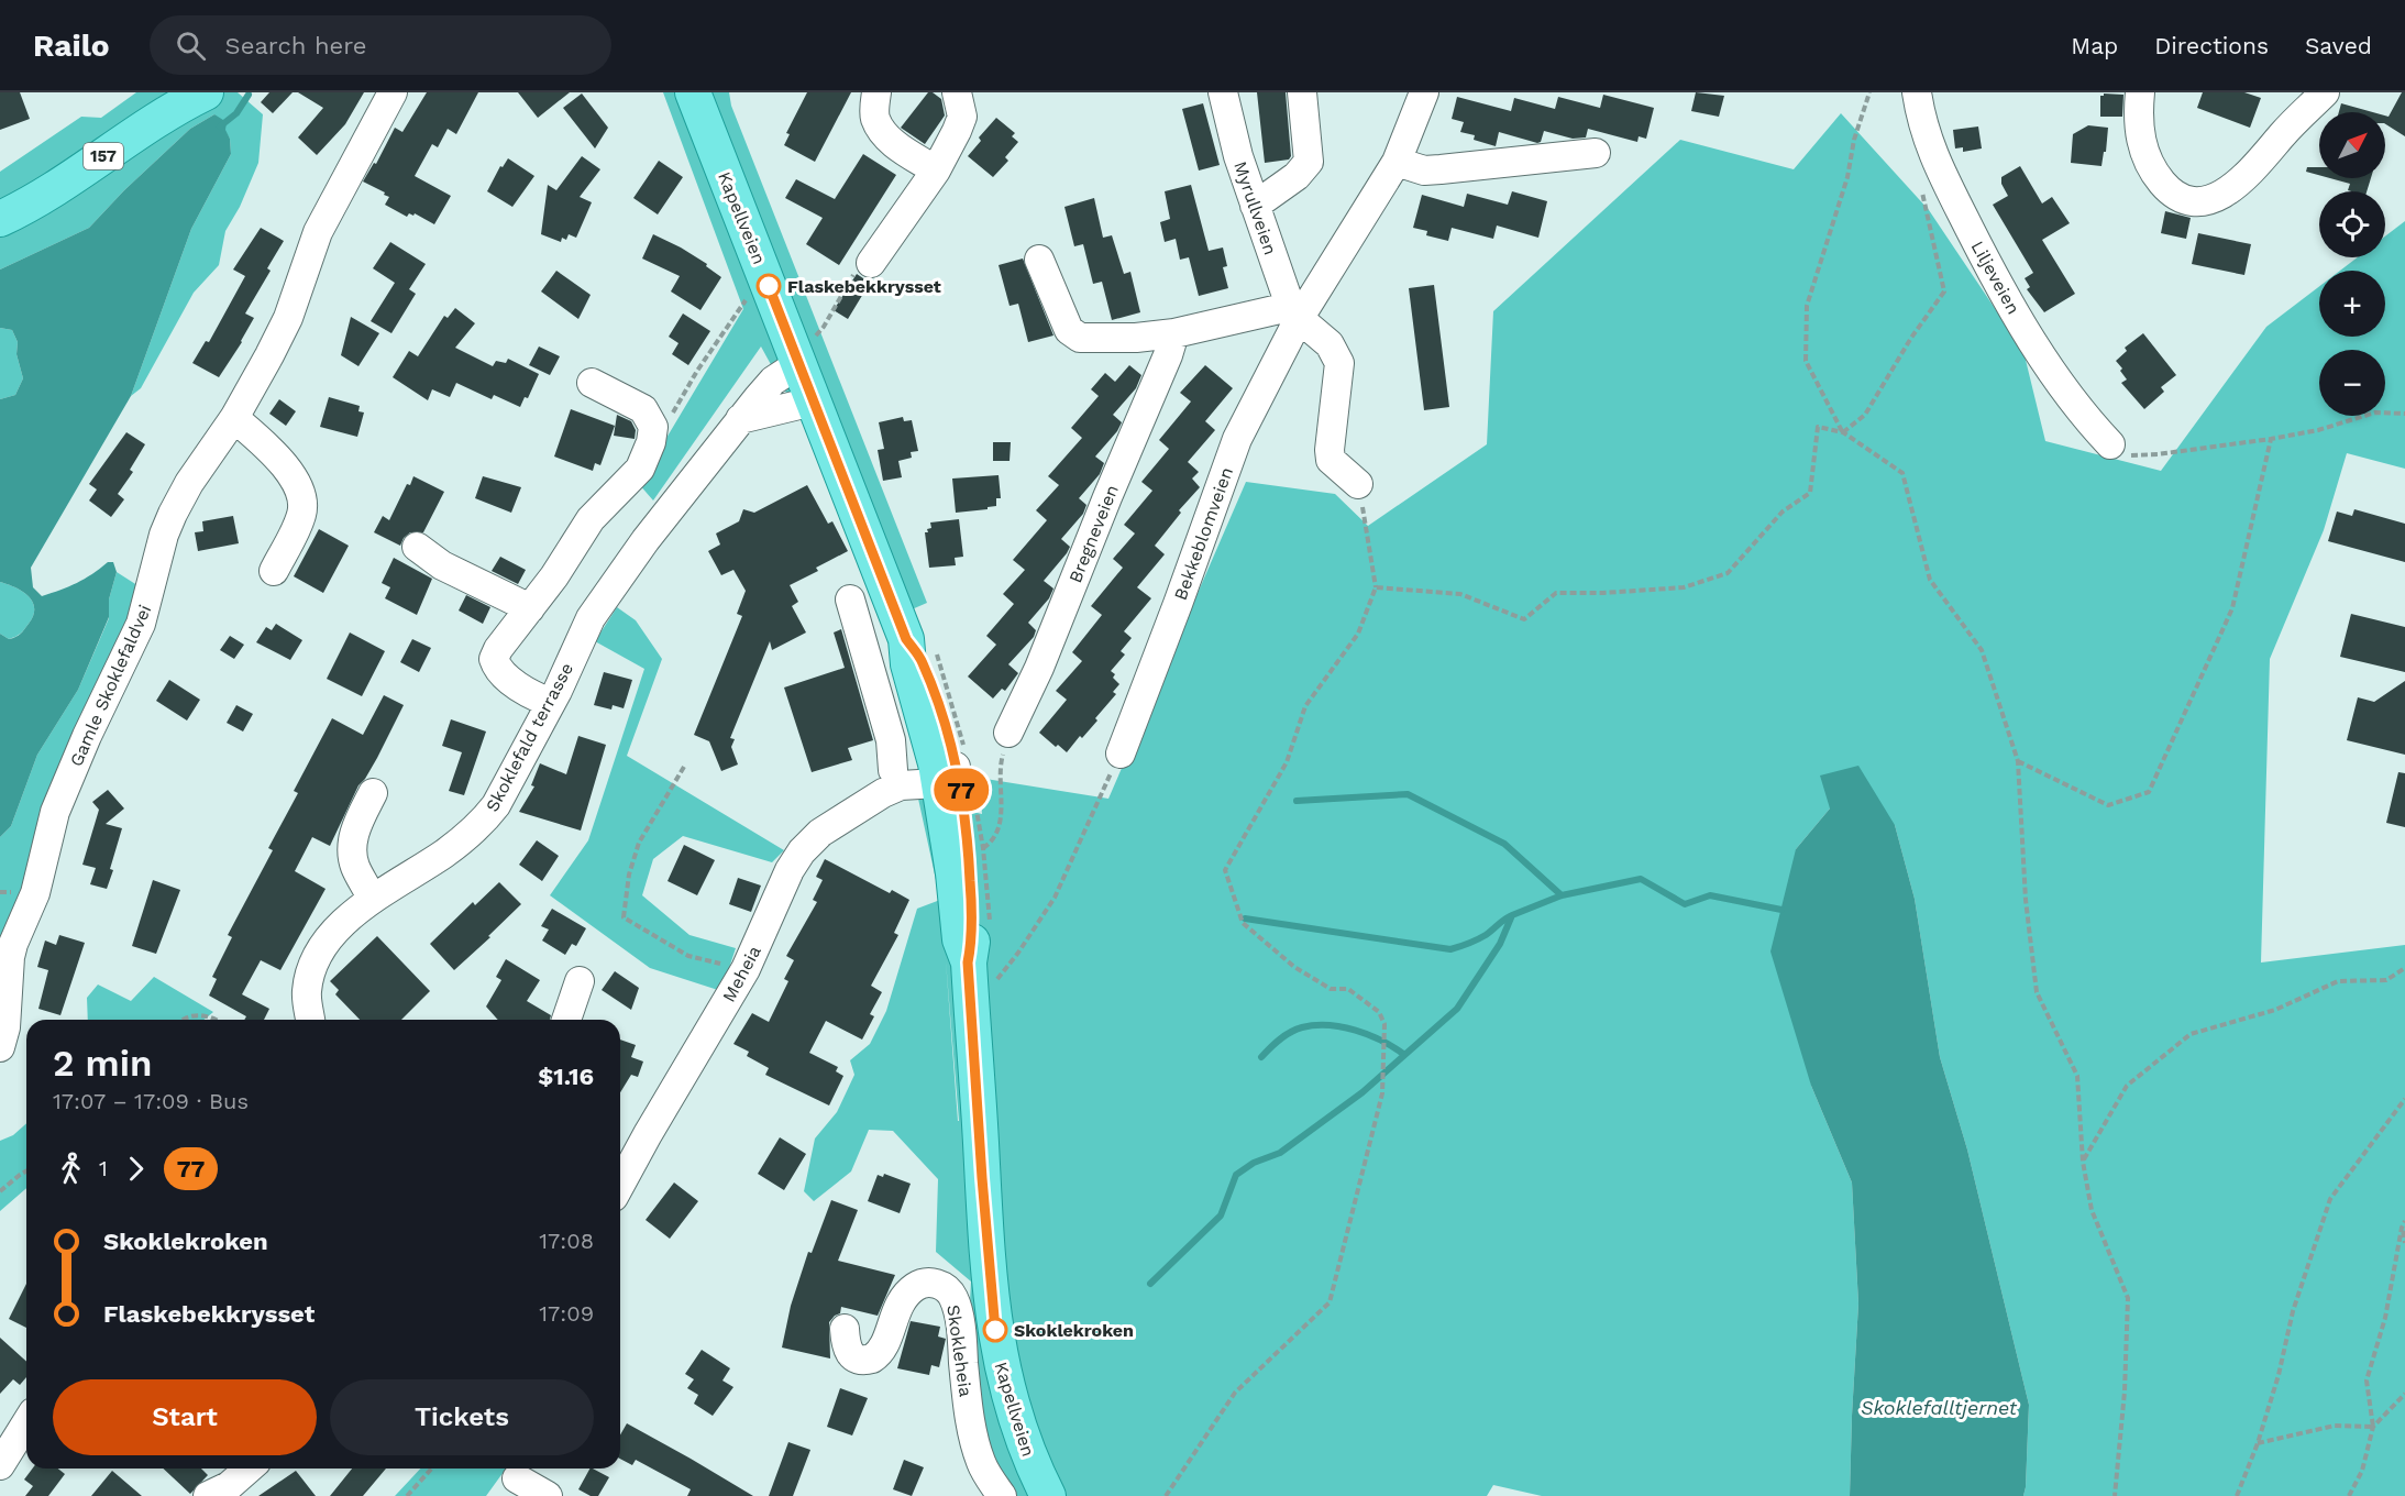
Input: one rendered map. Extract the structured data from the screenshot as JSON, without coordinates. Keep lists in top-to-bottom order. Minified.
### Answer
{"streets":{"main road":["157","Kapellveien"],"street":["Myrullveien","Liljeveien","Bregneveien","Bekkeblomveien","Gamle Skoklefaldvei","Skoklefald terrasse","Meheia","Skokleheia"]},"crossings":[["Myrullveien","Bekkeblomveien"],["Kapellveien","Skoklefald terrasse"],["Kapellveien","Meheia"],["Kapellveien","Skokleheia"]],"water":["Skoklefalltjernet"],"places":["Flaskebekkrysset","Skoklekroken"],"lines":["bus line 77"],"north":"top right","page":{"header":"Railo","search":"Search here","nav":["Map","Directions","Saved"],"on_map":"77","map_buttons":["+","−"],"heading":["2 min","17:07 – 17:09 · Bus","$1.16"],"legs":["1","77"],"list":[{"name":"Skoklekroken","value":"17:08"},{"name":"Flaskebekkrysset","value":"17:09"}],"buttons":["Start","Tickets"]}}
